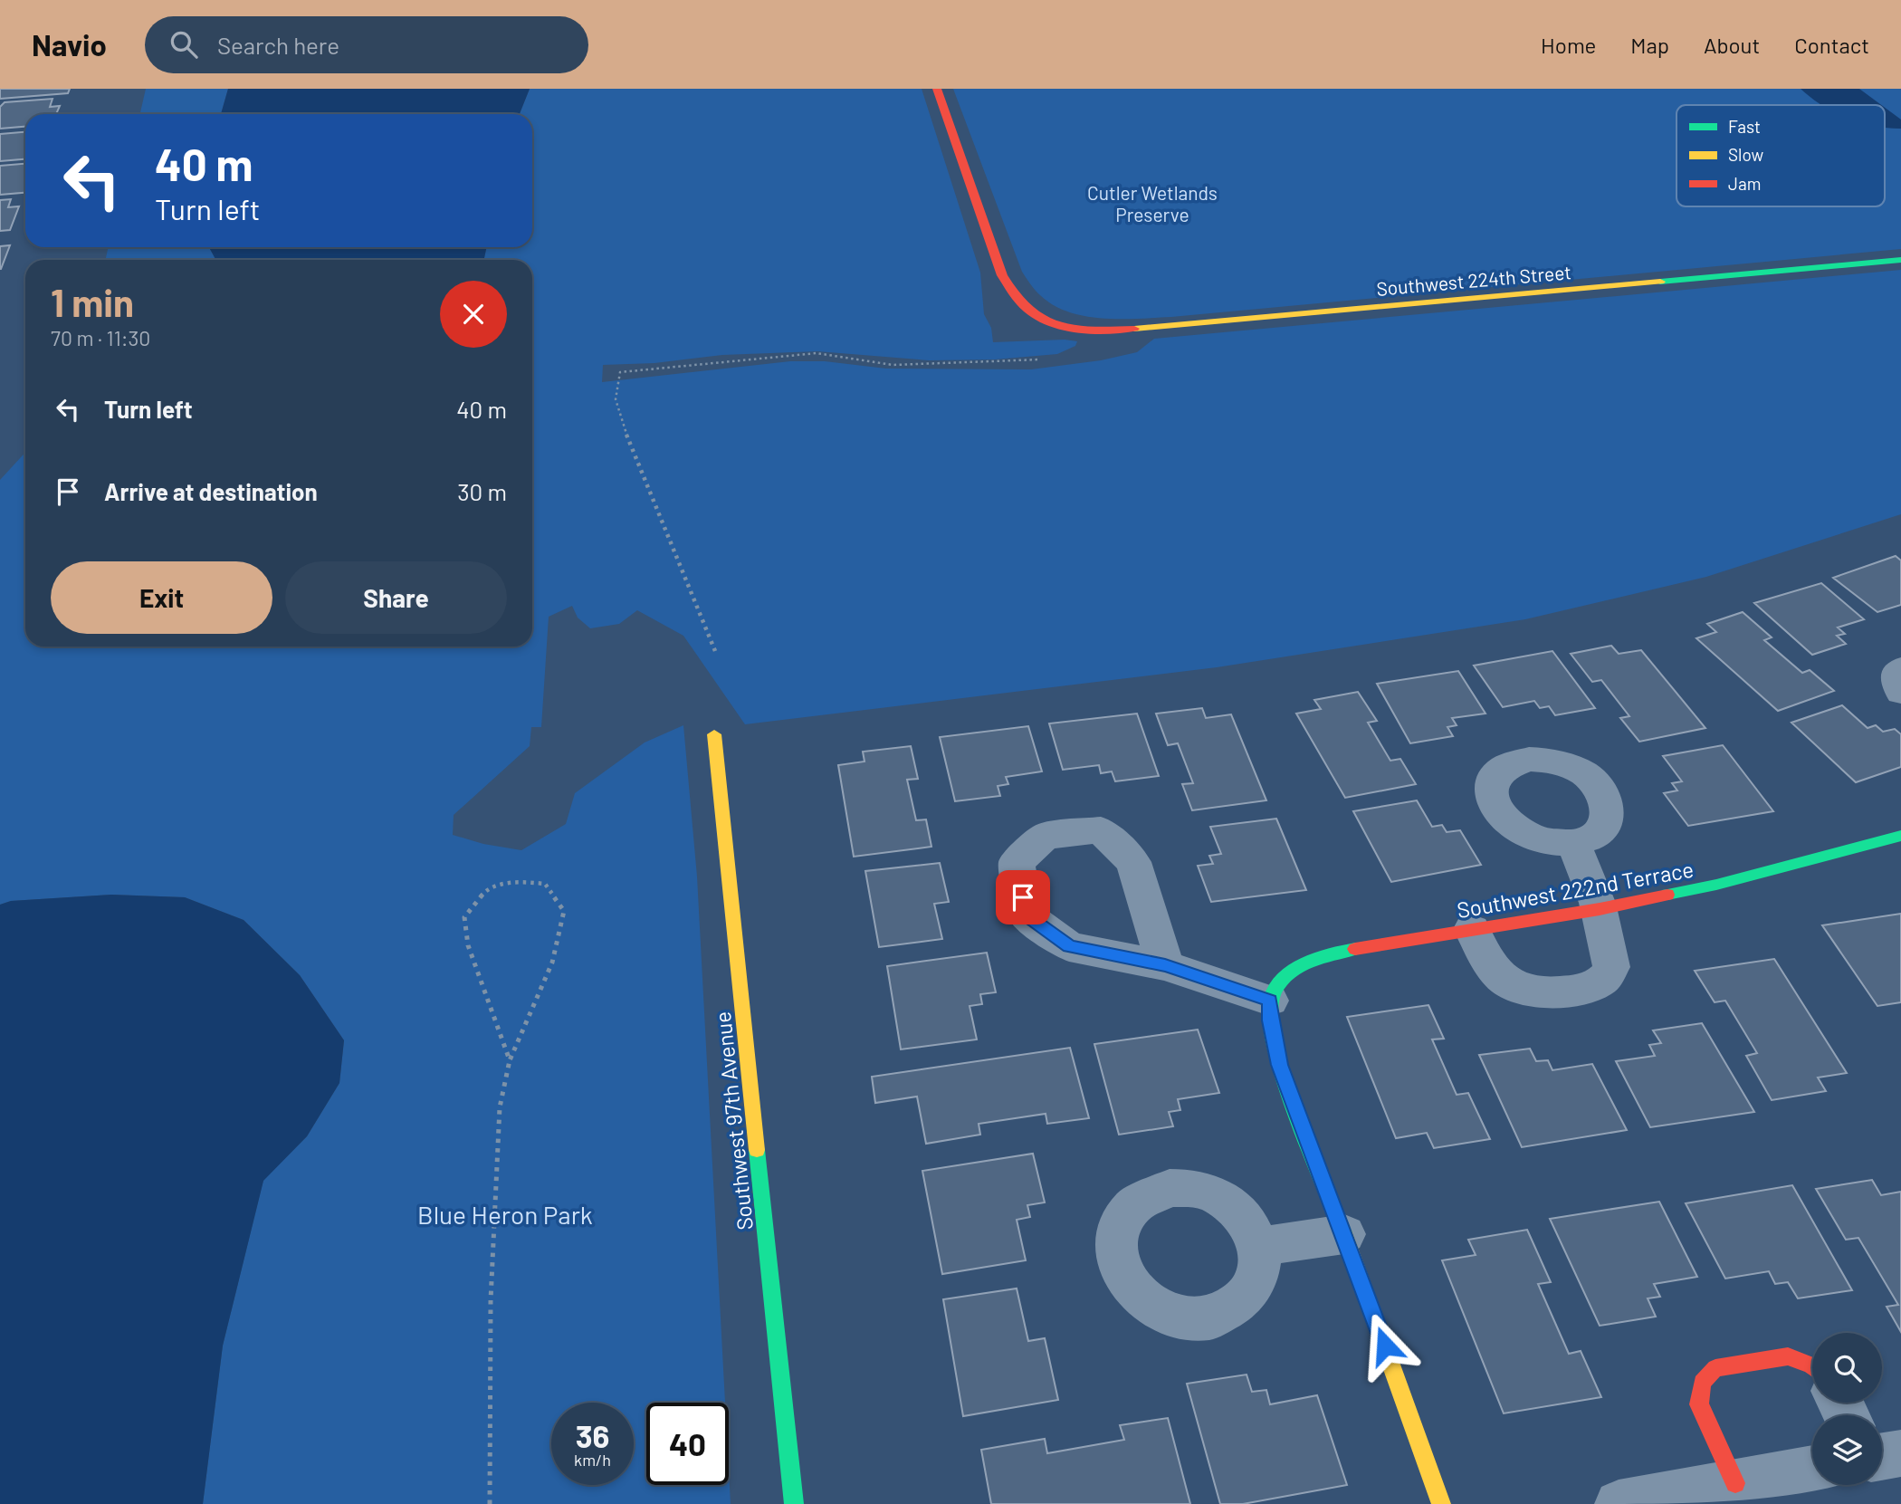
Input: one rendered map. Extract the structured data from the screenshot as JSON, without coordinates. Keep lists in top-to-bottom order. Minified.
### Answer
{"streets":{"street":["Southwest 224th Street","Southwest 222nd Terrace","Southwest 97th Avenue"]},"parks":["Cutler Wetlands Preserve","Blue Heron Park"],"legend":["Fast","Slow","Jam"],"page":{"header":"Navio","search":"Search here","nav":["Home","Map","About","Contact"],"turn":["40 m","Turn left"],"heading":["1 min","70 m · 11:30"],"list":[{"name":"Turn left","value":"40 m"},{"name":"Arrive at destination","value":"30 m"}],"buttons":["Exit","Share"],"speed":"36 km/h","limit":"40"}}
